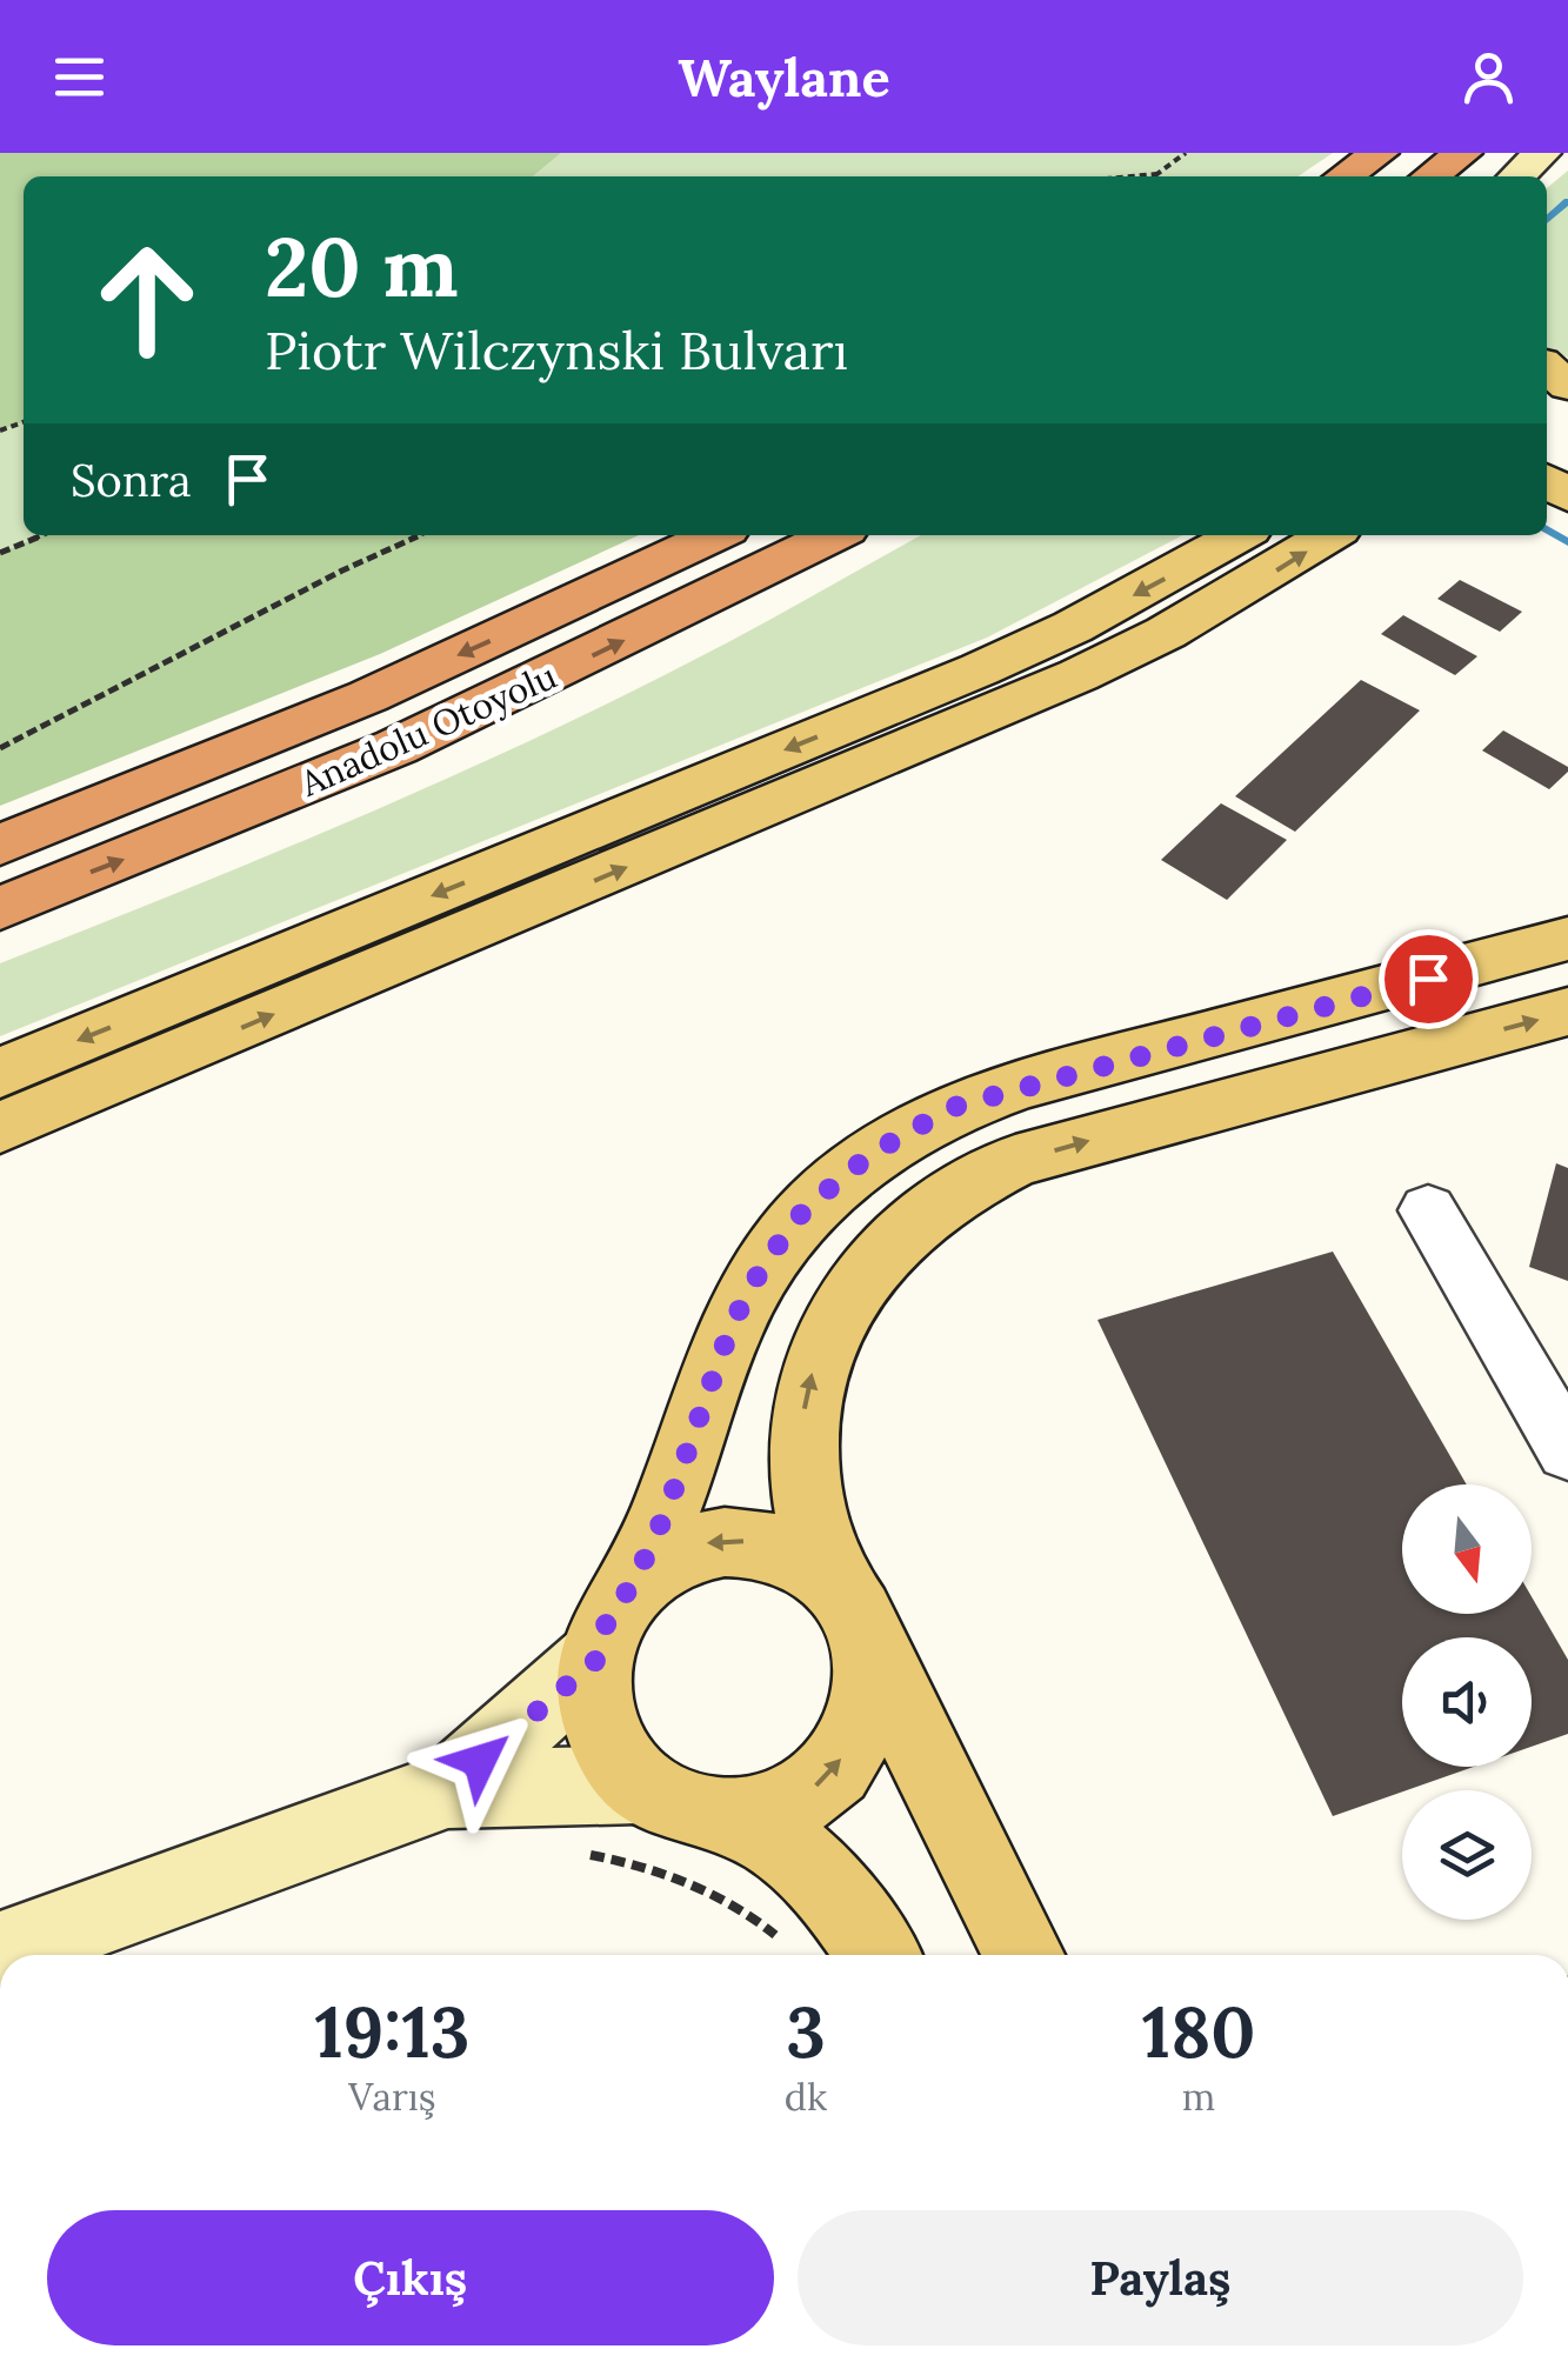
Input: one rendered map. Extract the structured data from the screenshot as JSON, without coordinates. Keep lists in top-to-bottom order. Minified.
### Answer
{"streets":{"highway":["Anadolu Otoyolu"]},"north":"bottom","page":{"header":"Waylane","turn":["20 m","Piotr Wilczynski Bulvarı"],"then":"Sonra","eta":["19:13","Varış","3","dk","180","m"],"buttons":["Çıkış","Paylaş"]}}
